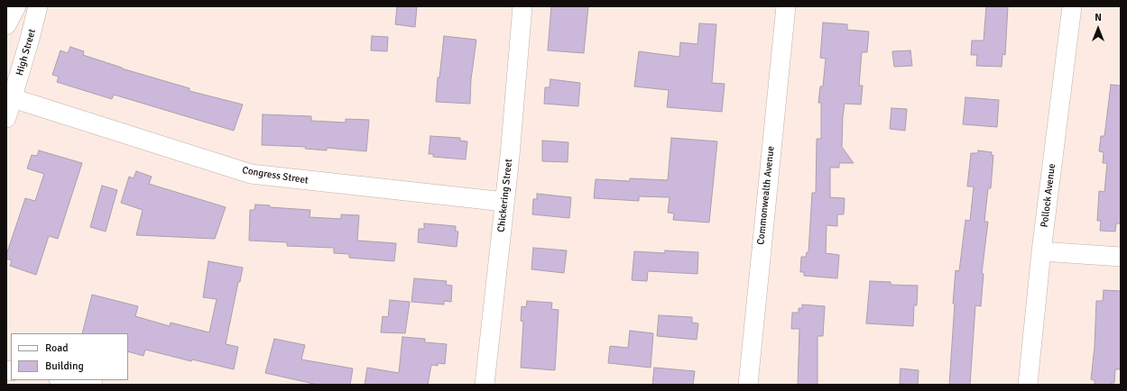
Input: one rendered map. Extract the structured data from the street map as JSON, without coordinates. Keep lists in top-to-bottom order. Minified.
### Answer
{"streets":{"street":["High Street","Congress Street","Chickering Street","Commonwealth Avenue","Pollock Avenue"]},"crossings":[["High Street","Congress Street"],["Congress Street","Chickering Street"]],"legend":["Road","Building"],"north":"top"}
